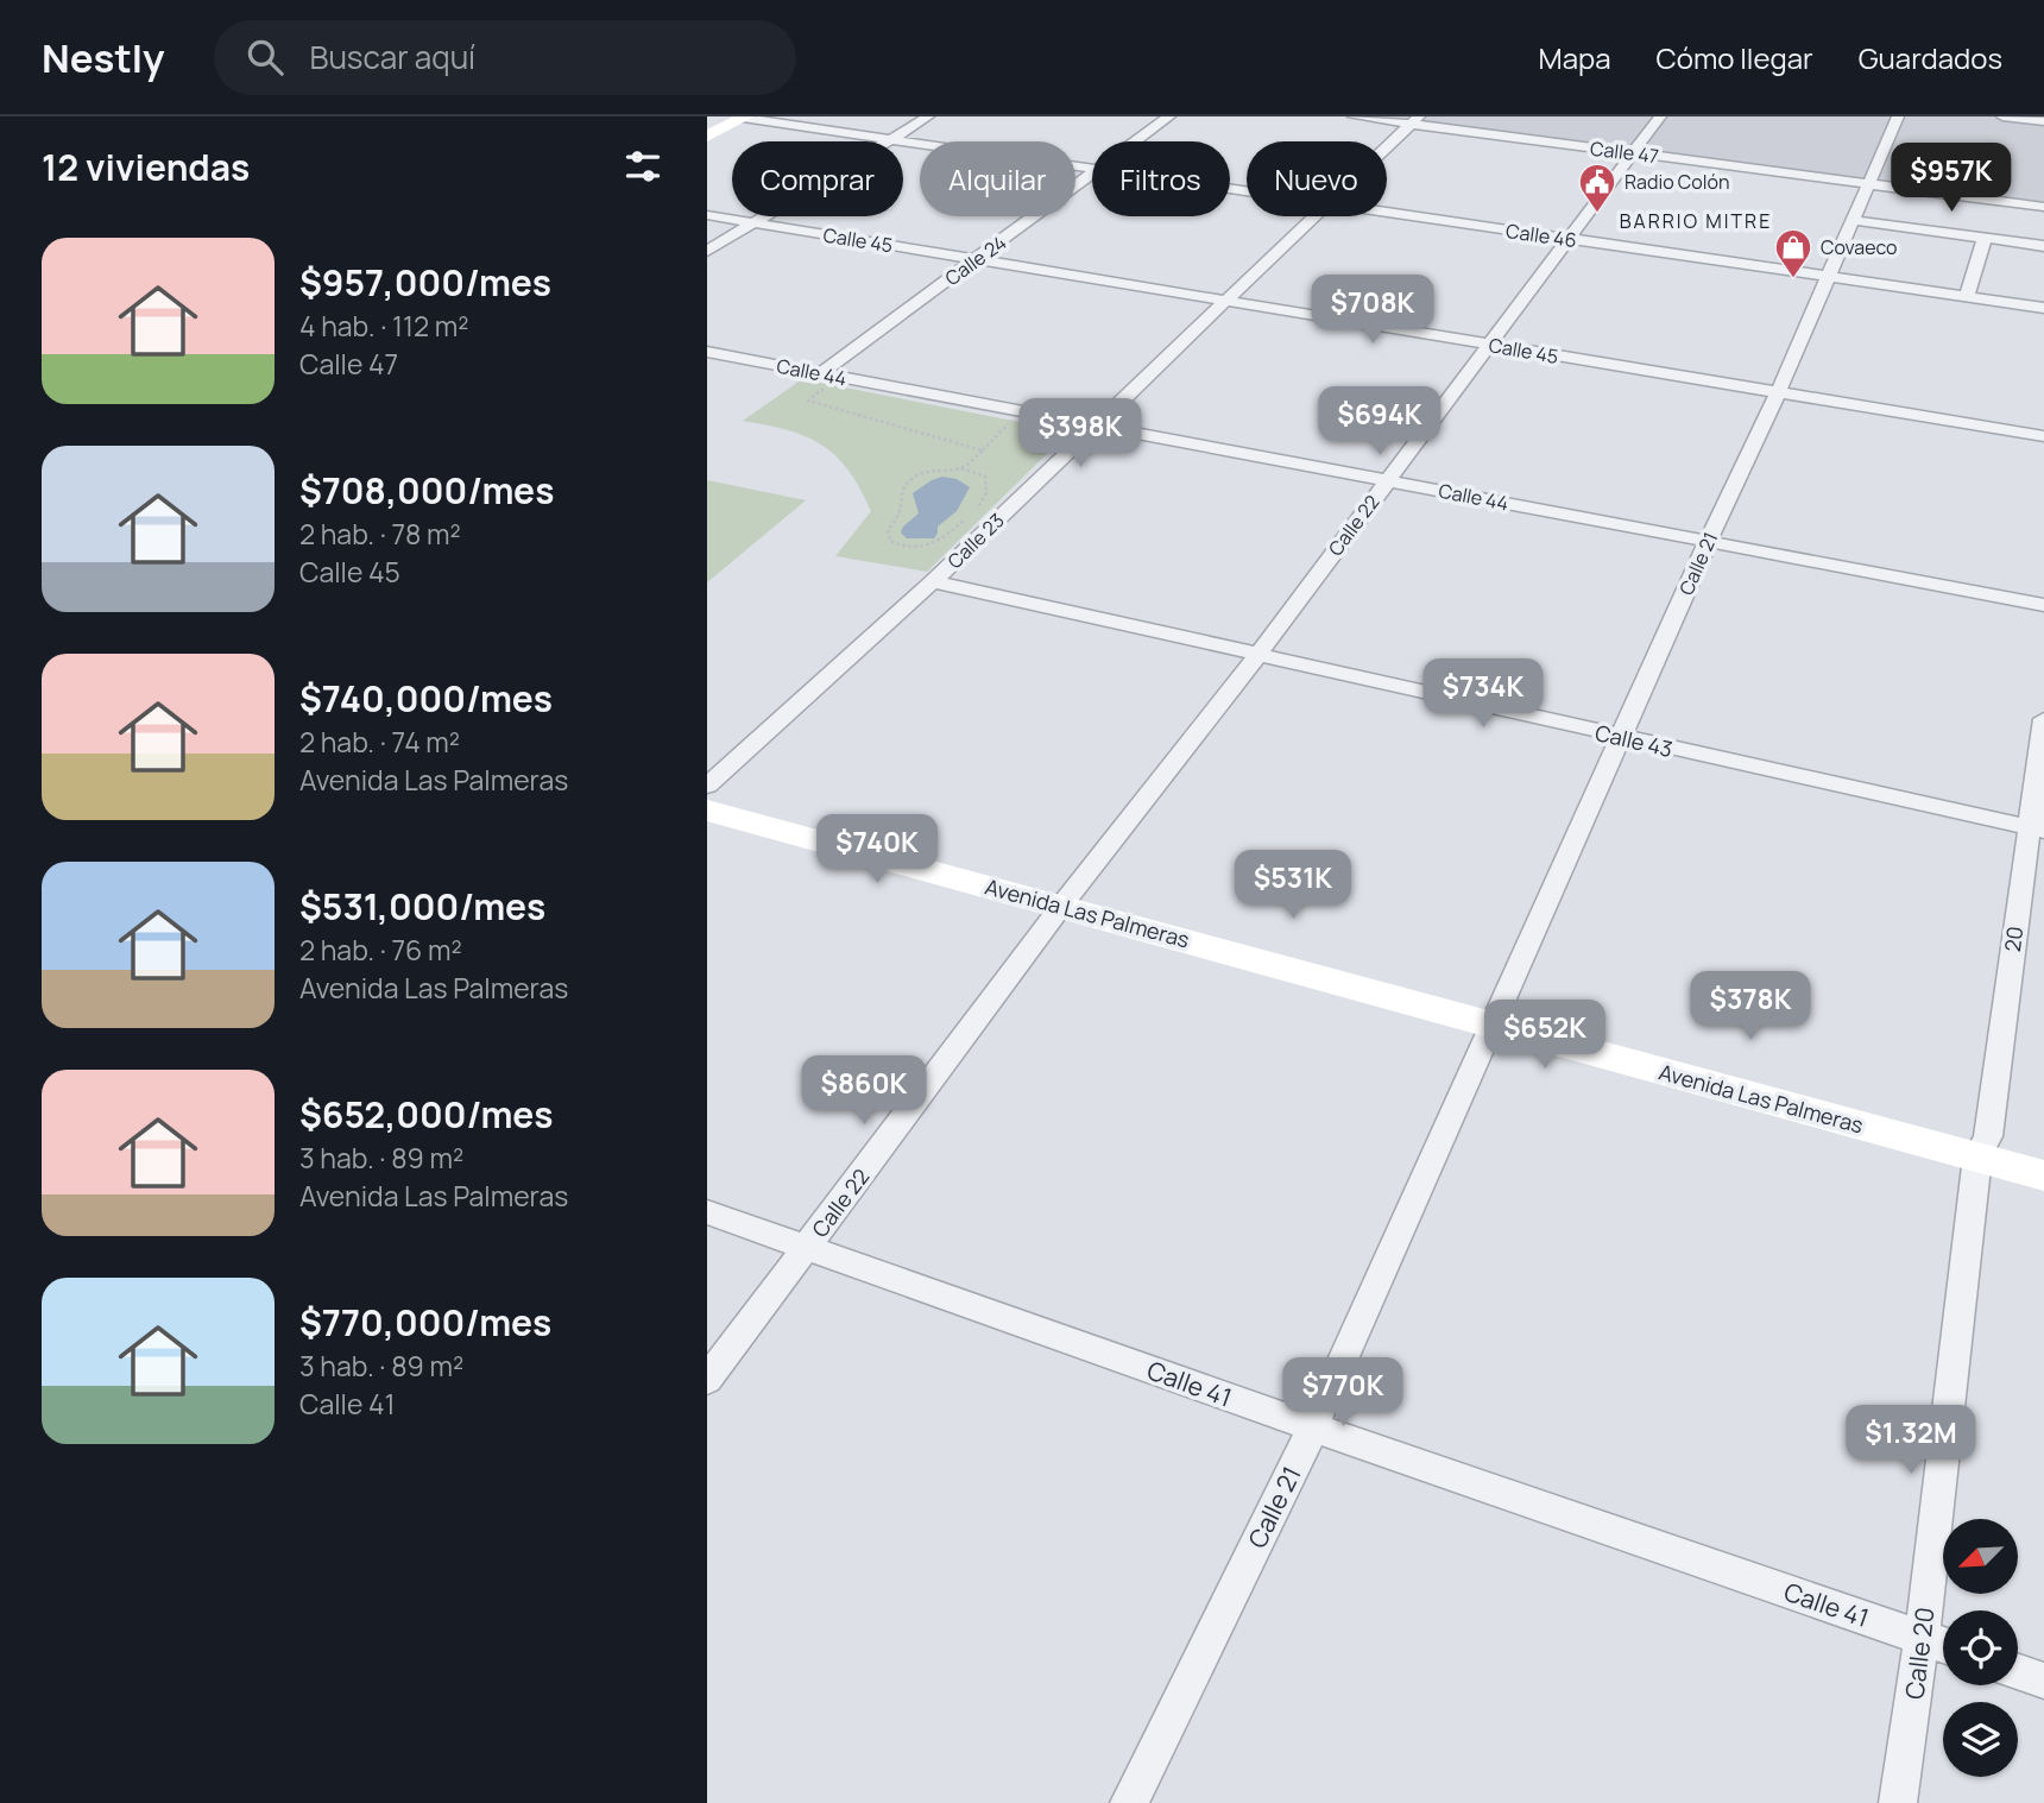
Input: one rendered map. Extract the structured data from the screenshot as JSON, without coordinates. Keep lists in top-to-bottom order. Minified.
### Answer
{"streets":{"main road":["Avenida Las Palmeras"],"street":["Calle 47","Calle 46","Calle 45","Calle 24","Calle 44","Calle 22","Calle 23","Calle 21","Calle 43","20","Calle 41","Calle 20"]},"crossings":[["Calle 47","Calle 22"],["Calle 47","Calle 23"],["Calle 47","Calle 21"],["Calle 46","Calle 22"],["Calle 46","Calle 21"],["Calle 45","Calle 24"],["Calle 45","Calle 22"],["Calle 45","Calle 23"],["Calle 45","Calle 21"],["Calle 24","Calle 44"],["Calle 44","Calle 22"],["Calle 44","Calle 23"],["Calle 44","Calle 21"],["Calle 22","Calle 43"],["Calle 22","Avenida Las Palmeras"],["Calle 22","Calle 41"],["Calle 23","Calle 43"],["Calle 23","Avenida Las Palmeras"],["Calle 21","Calle 43"],["Calle 21","Avenida Las Palmeras"],["Calle 21","Calle 41"],["Calle 43","20"],["Avenida Las Palmeras","20"],["Avenida Las Palmeras","Calle 20"],["20","Calle 20"],["Calle 41","Calle 20"]],"districts":["BARRIO MITRE"],"places":{"public building":["Radio Colón"],"shop":["Covaeco"]},"north":"bottom left","page":{"header":"Nestly","search":"Buscar aquí","nav":["Mapa","Cómo llegar","Guardados"],"heading":"12 viviendas","chip":["Comprar","Alquilar","Filtros","Nuevo"],"price":["$957K","$708K","$694K","$398K","$734K","$740K","$531K","$378K","$652K","$860K","$770K","$1.32M"],"list":[{"name":"$957,000/mes","note":"4 hab. · 112 m² · Calle 47"},{"name":"$708,000/mes","note":"2 hab. · 78 m² · Calle 45"},{"name":"$740,000/mes","note":"2 hab. · 74 m² · Avenida Las Palmeras"},{"name":"$531,000/mes","note":"2 hab. · 76 m² · Avenida Las Palmeras"},{"name":"$652,000/mes","note":"3 hab. · 89 m² · Avenida Las Palmeras"},{"name":"$770,000/mes","note":"3 hab. · 89 m² · Calle 41"}]}}
